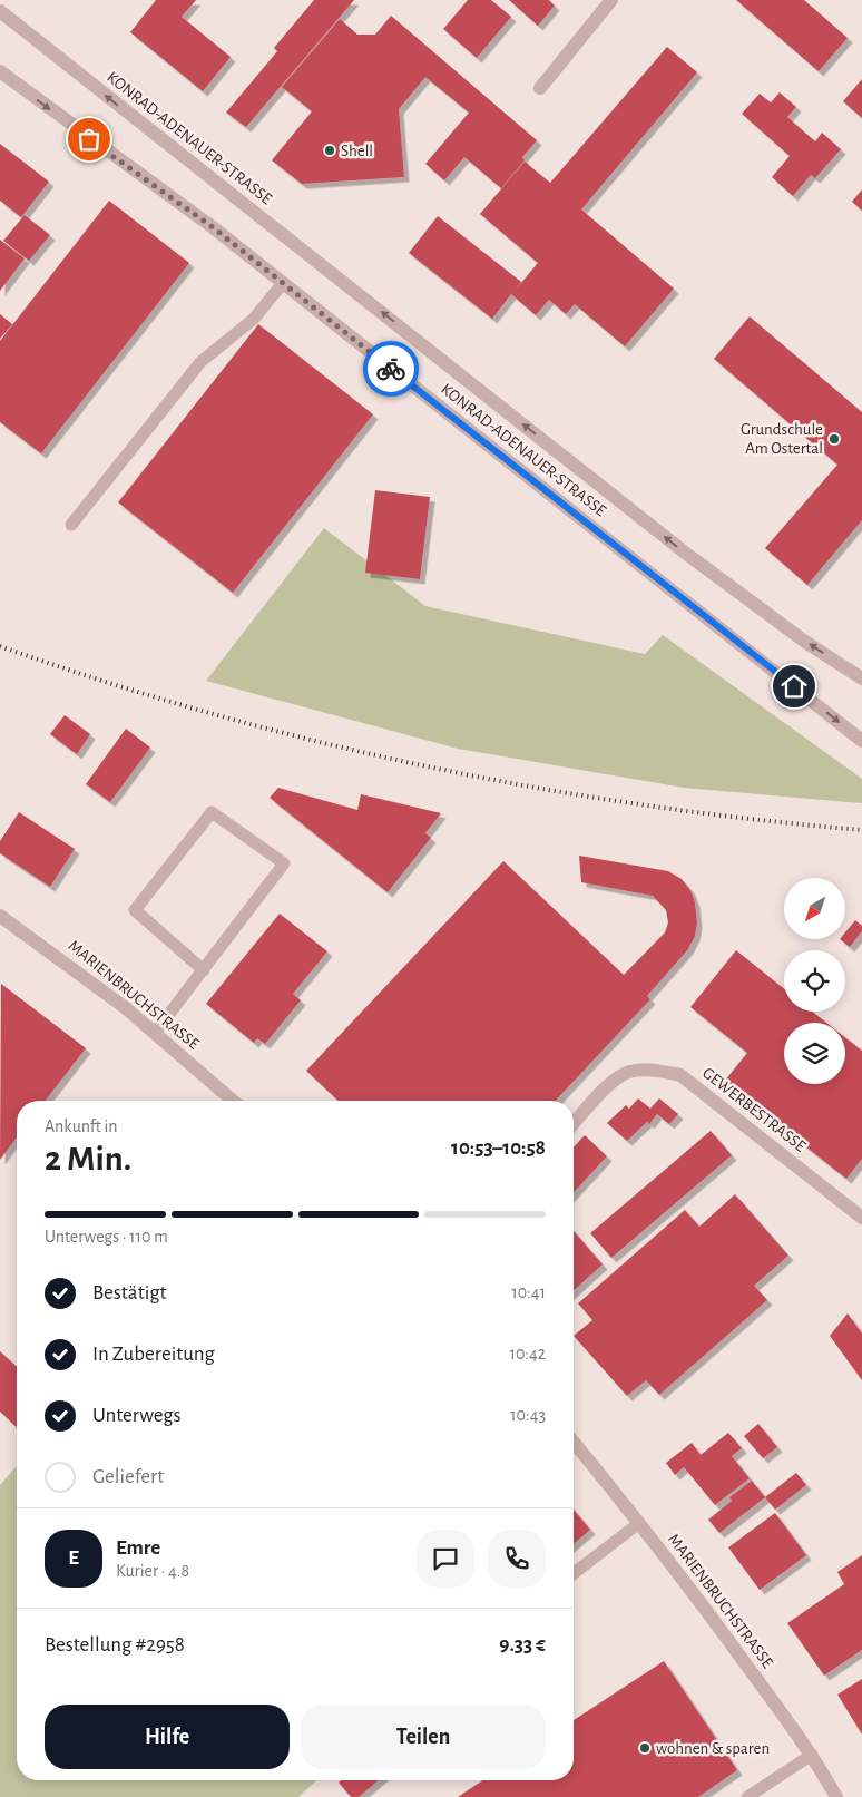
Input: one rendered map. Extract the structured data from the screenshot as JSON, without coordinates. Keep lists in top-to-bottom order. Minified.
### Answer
{"streets":{"street":["KONRAD-ADENAUER-STRASSE","MARIENBRUCHSTRASSE","GEWERBESTRASSE"]},"places":["Shell","Grundschule Am Ostertal","wohnen & sparen"],"north":"bottom left","page":{"heading":["2 Min.","Ankunft in","10:53–10:58"],"panel":["Emre","Kurier · 4.8","Bestellung #2958","9.33 €"],"bar":"Unterwegs · 110 m","list":[["Bestätigt","10:41"],["In Zubereitung","10:42"],["Unterwegs","10:43"],"Geliefert"],"round":"E","buttons":["Hilfe","Teilen"]}}
